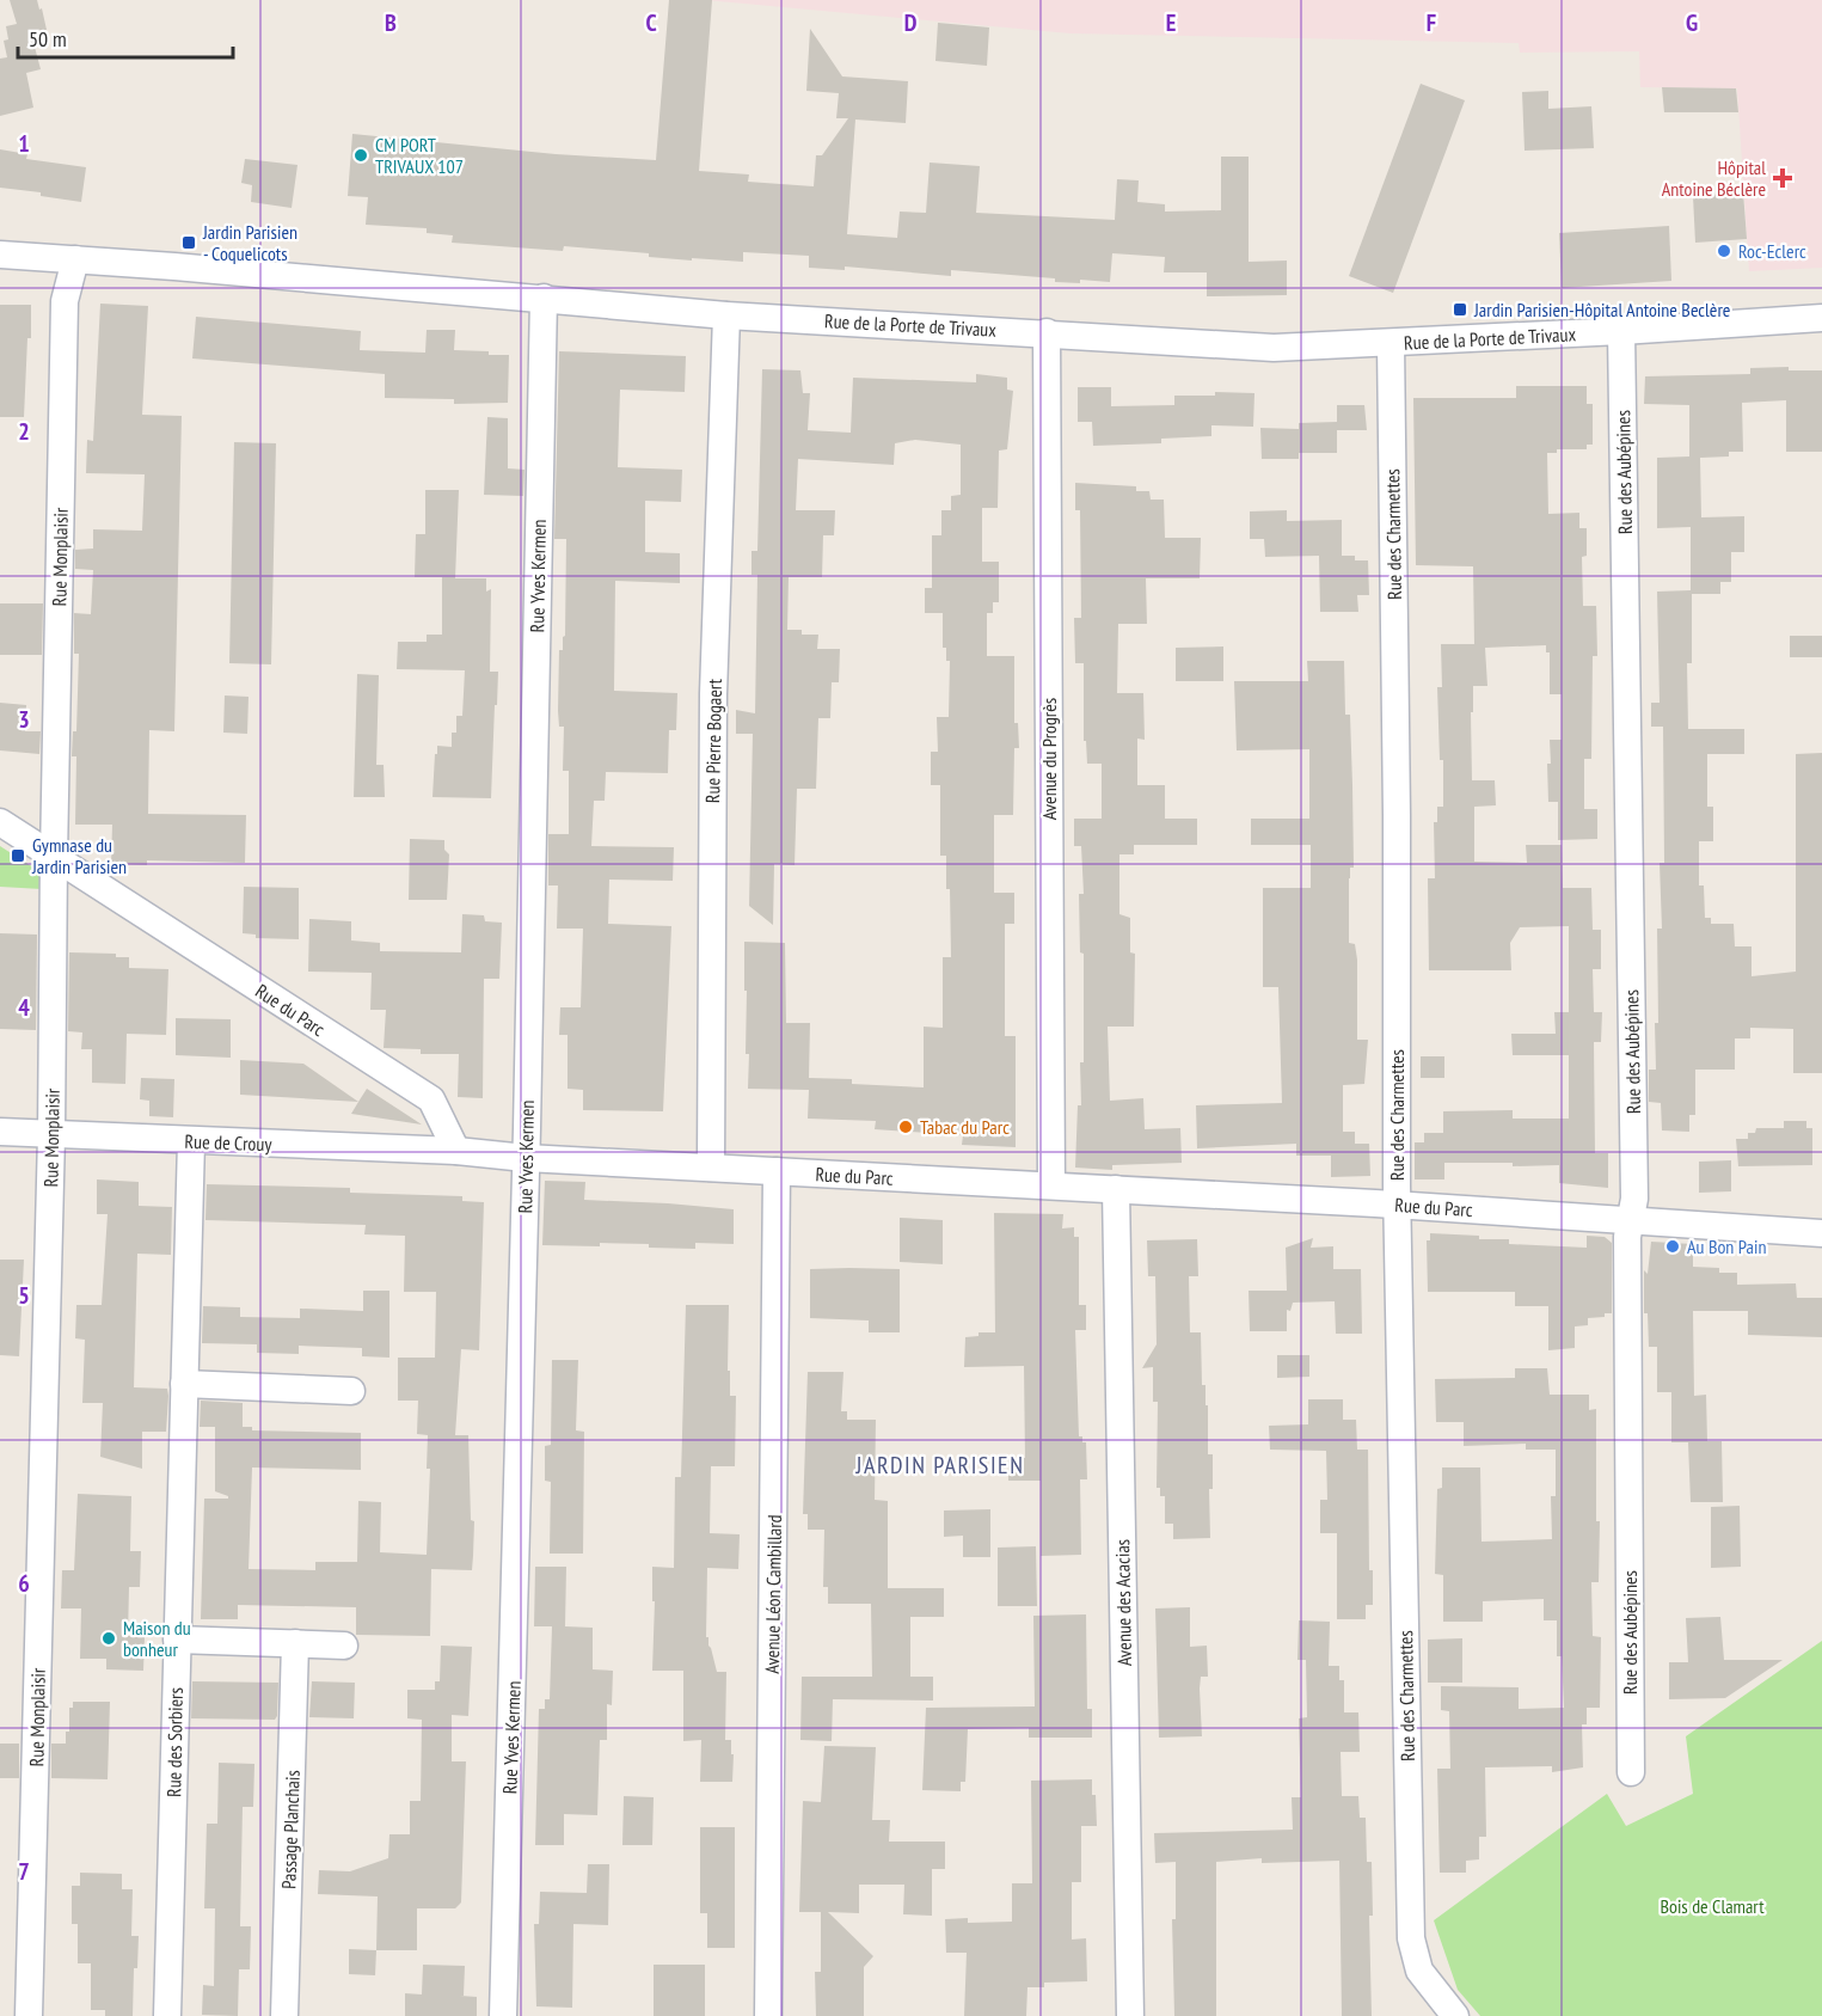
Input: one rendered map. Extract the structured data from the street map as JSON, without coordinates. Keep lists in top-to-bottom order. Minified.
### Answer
{"streets":{"street":["Rue de la Porte de Trivaux","Rue des Aubépines","Rue des Charmettes","Rue Monplaisir","Rue Yves Kermen","Rue Pierre Bogaert","Avenue du Progrès","Rue du Parc","Rue de Crouy","Avenue Léon Cambillard","Avenue des Acacias","Rue des Sorbiers","Passage Planchais"]},"crossings":[["Rue de la Porte de Trivaux","Rue des Aubépines"],["Rue de la Porte de Trivaux","Rue des Charmettes"],["Rue de la Porte de Trivaux","Rue Monplaisir"],["Rue de la Porte de Trivaux","Rue Yves Kermen"],["Rue de la Porte de Trivaux","Rue Pierre Bogaert"],["Rue de la Porte de Trivaux","Avenue du Progrès"],["Rue des Aubépines","Rue du Parc"],["Rue des Charmettes","Rue du Parc"],["Rue Monplaisir","Rue du Parc"],["Rue Monplaisir","Rue de Crouy"],["Rue Yves Kermen","Rue du Parc"],["Rue Pierre Bogaert","Rue du Parc"],["Avenue du Progrès","Rue du Parc"],["Rue du Parc","Rue de Crouy"],["Rue du Parc","Avenue Léon Cambillard"],["Rue du Parc","Avenue des Acacias"],["Rue de Crouy","Rue des Sorbiers"]],"districts":["JARDIN PARISIEN"],"parks":["Bois de Clamart"],"places":{"other":["CM PORT TRIVAUX 107","Roc-Eclerc","Tabac du Parc","Au Bon Pain","Maison du bonheur"],"health":["Hôpital Antoine Béclère"],"transit":["Jardin Parisien - Coquelicots","Jardin Parisien-Hôpital Antoine Beclère","Gymnase du Jardin Parisien"]},"scale_bar":"50 m","grid":{"columns":["B","C","D","E","F","G"],"rows":["1","2","3","4","5","6","7"]}}
